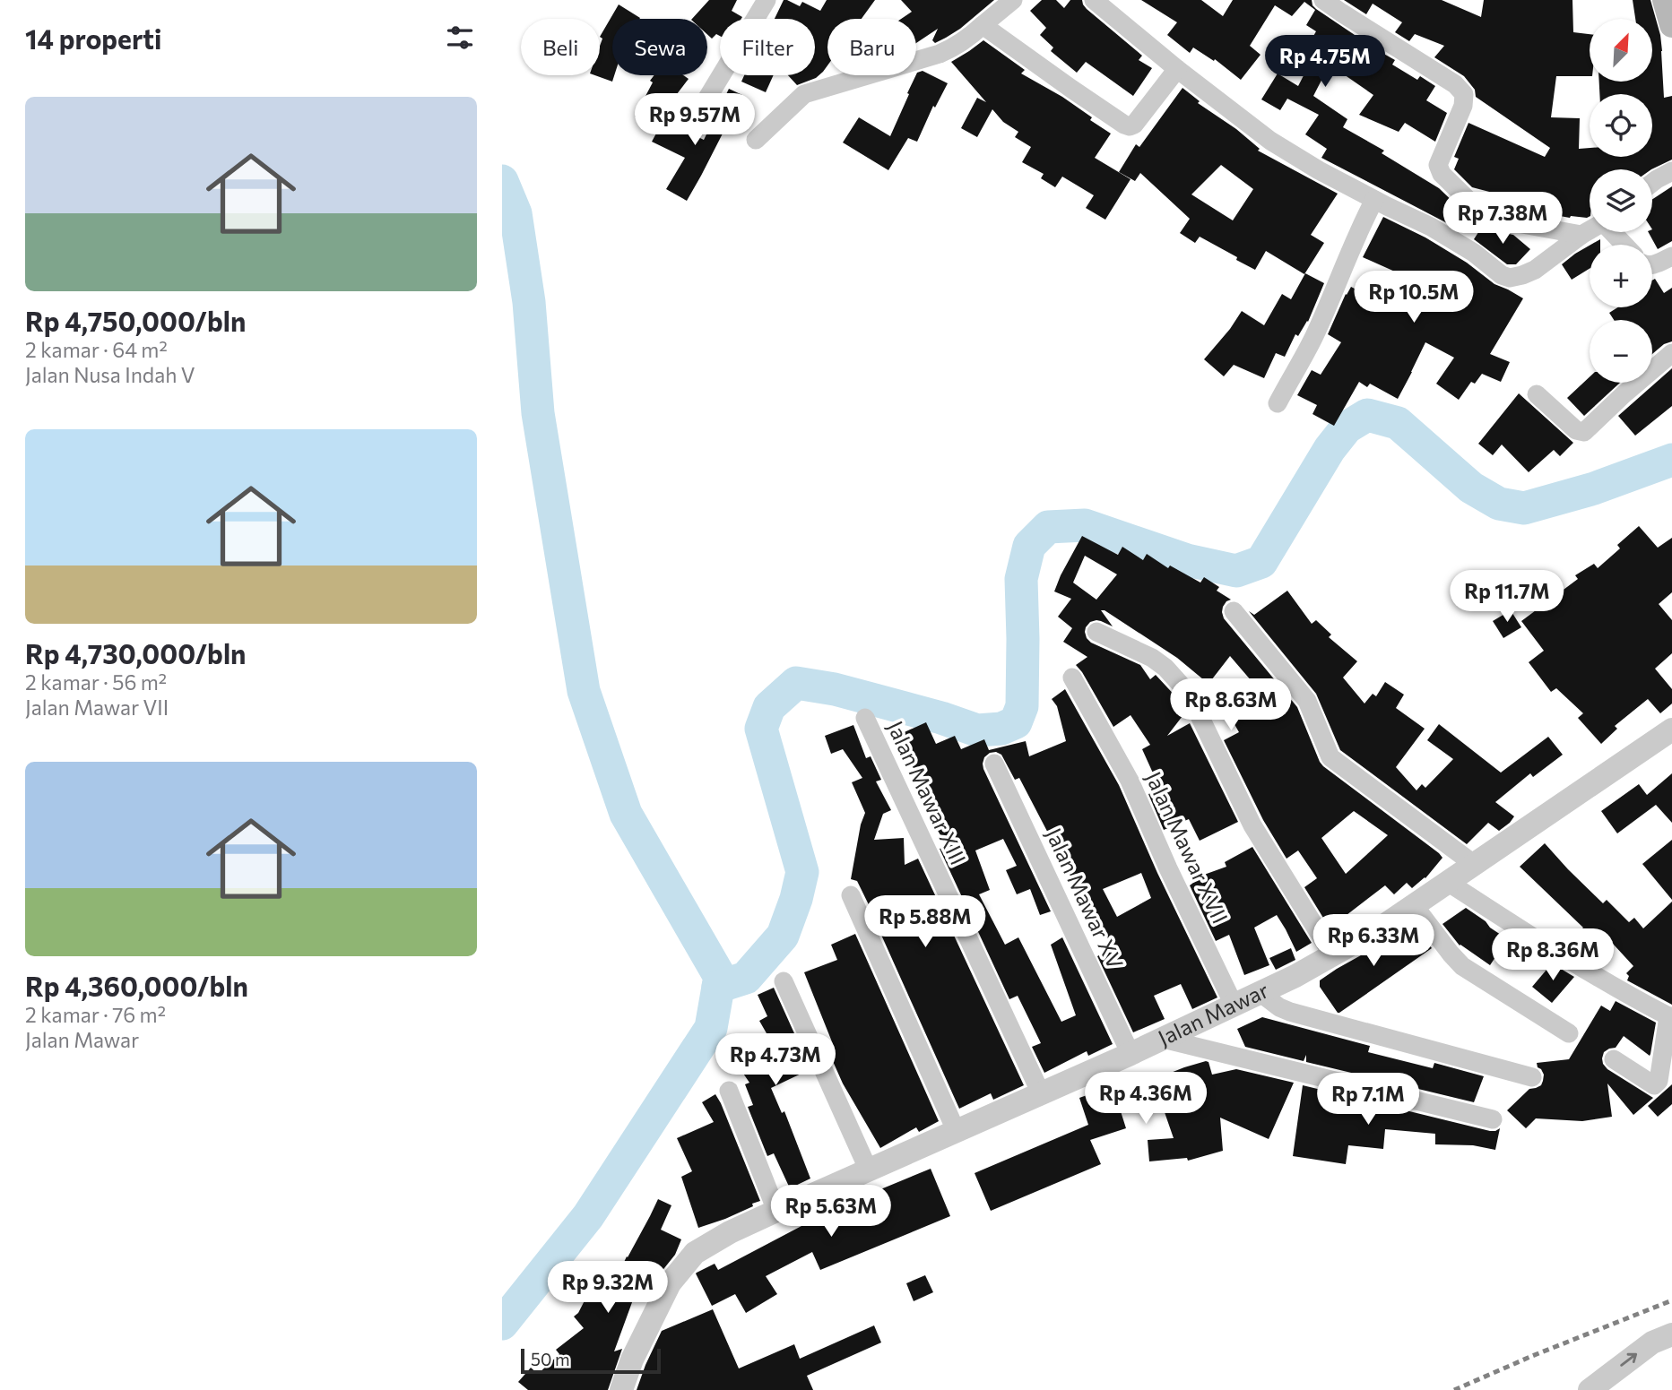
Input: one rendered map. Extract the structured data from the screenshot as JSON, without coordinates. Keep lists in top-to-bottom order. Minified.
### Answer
{"streets":{"street":["Jalan Mawar XIII","Jalan Mawar XVII","Jalan Mawar XV","Jalan Mawar"]},"crossings":[["Jalan Mawar XIII","Jalan Mawar"],["Jalan Mawar XVII","Jalan Mawar"],["Jalan Mawar XV","Jalan Mawar"]],"scale_bar":"50 m","north":"top right","page":{"heading":"14 properti","map_buttons":["+","−"],"chip":["Beli","Sewa","Filter","Baru"],"price":["Rp 4.75M","Rp 9.57M","Rp 7.38M","Rp 10.5M","Rp 11.7M","Rp 8.63M","Rp 5.88M","Rp 6.33M","Rp 8.36M","Rp 4.73M","Rp 4.36M","Rp 7.1M","Rp 5.63M","Rp 9.32M"],"list":[{"name":"Rp 4,750,000/bln","note":"2 kamar · 64 m² · Jalan Nusa Indah V"},{"name":"Rp 4,730,000/bln","note":"2 kamar · 56 m² · Jalan Mawar VII"},{"name":"Rp 4,360,000/bln","note":"2 kamar · 76 m² · Jalan Mawar"}],"scale":"50 m"}}
